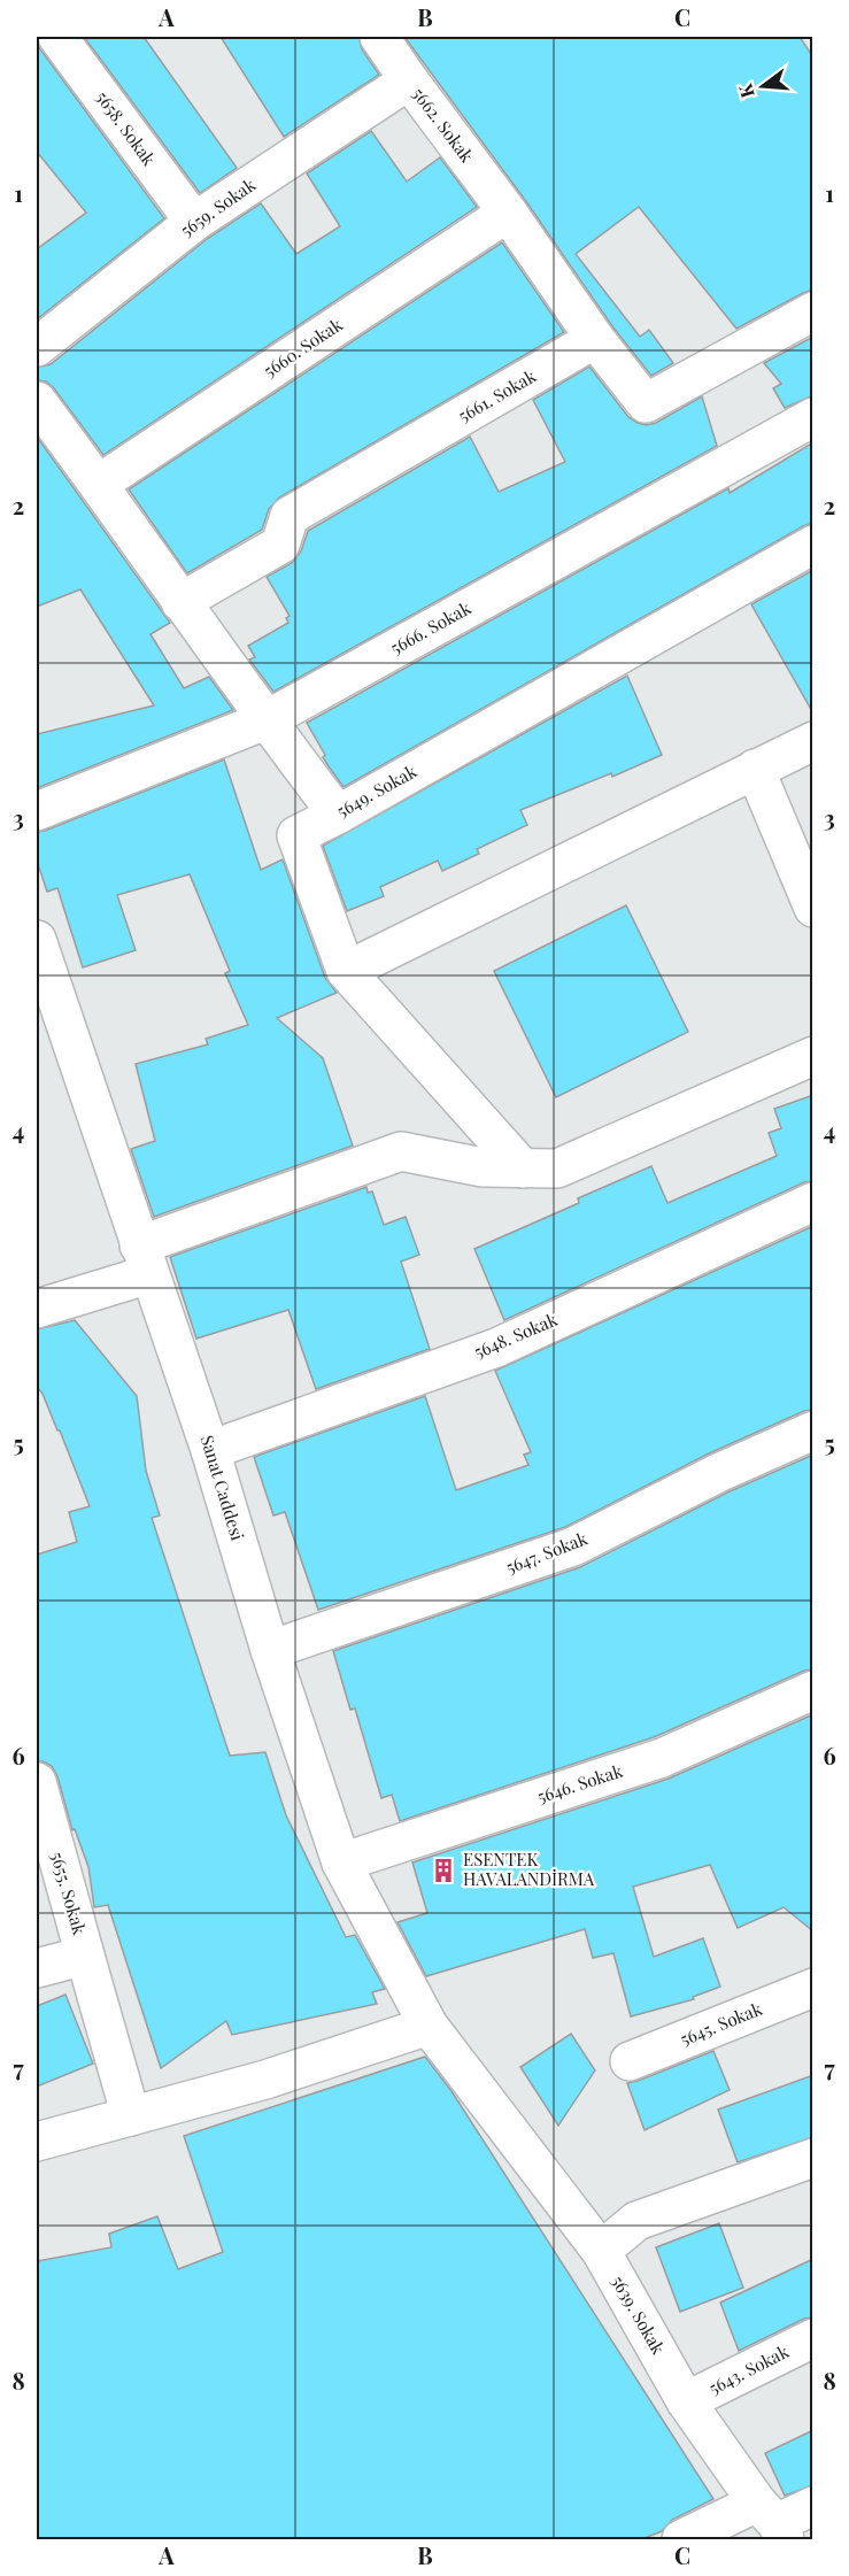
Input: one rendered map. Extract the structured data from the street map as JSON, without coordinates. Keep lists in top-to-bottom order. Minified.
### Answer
{"streets":{"street":["5662. Sokak","5658. Sokak","5659. Sokak","5660. Sokak","5661. Sokak","5666. Sokak","5649. Sokak","5648. Sokak","Sanat Caddesi","5647. Sokak","5646. Sokak","5655. Sokak","5645. Sokak","5639. Sokak","5643. Sokak"]},"crossings":[["5662. Sokak","5659. Sokak"],["5662. Sokak","5660. Sokak"],["5662. Sokak","5661. Sokak"],["5658. Sokak","5659. Sokak"],["5648. Sokak","Sanat Caddesi"],["Sanat Caddesi","5647. Sokak"],["Sanat Caddesi","5646. Sokak"],["Sanat Caddesi","5639. Sokak"],["5639. Sokak","5643. Sokak"]],"places":{"building":["ESENTEK HAVALANDİRMA"]},"north":"left","grid":{"columns":["A","B","C"],"rows":["1","2","3","4","5","6","7","8"]}}
